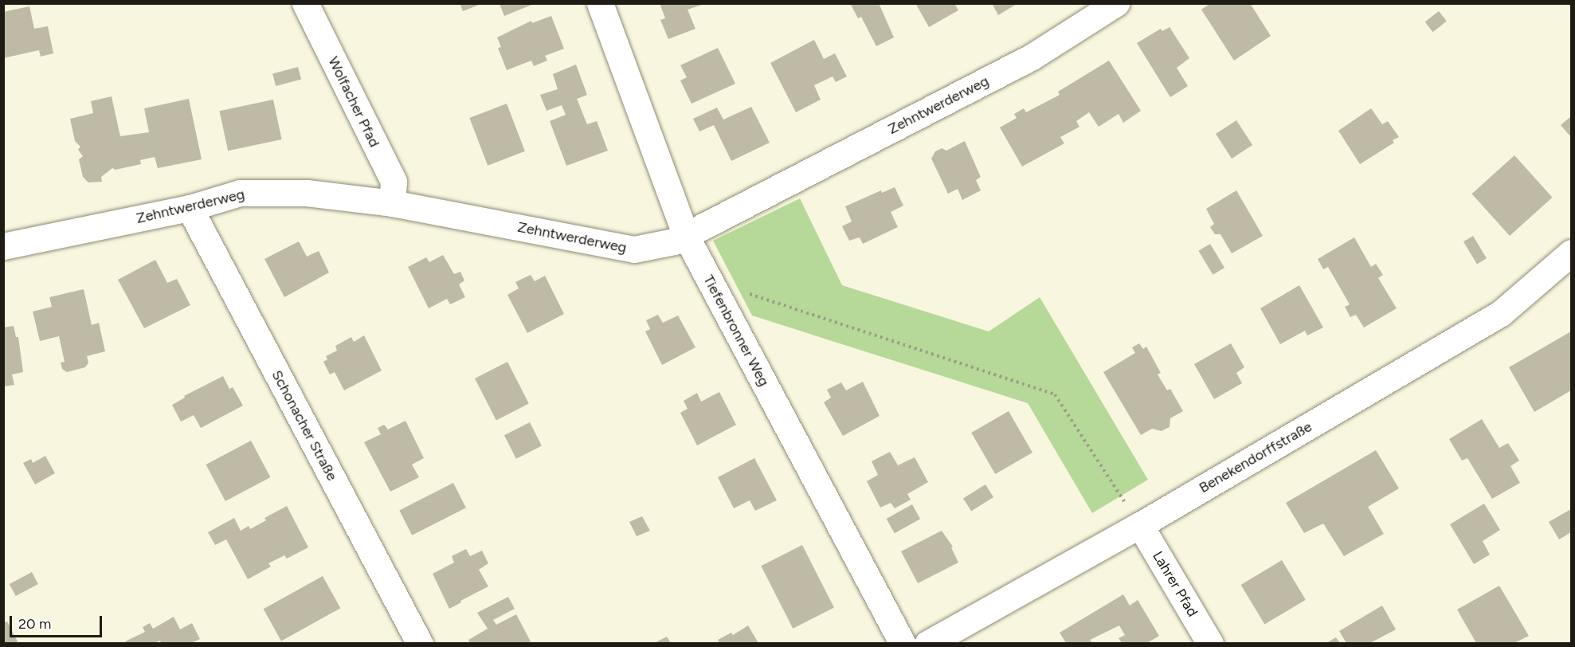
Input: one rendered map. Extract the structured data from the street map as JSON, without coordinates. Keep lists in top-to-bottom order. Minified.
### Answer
{"streets":{"street":["Wolfacher Pfad","Zehntwerderweg","Tiefenbronner Weg","Schonacher Straße","Benekendorffstraße","Lahrer Pfad"]},"crossings":[["Wolfacher Pfad","Zehntwerderweg"],["Zehntwerderweg","Tiefenbronner Weg"],["Zehntwerderweg","Schonacher Straße"],["Benekendorffstraße","Lahrer Pfad"]],"scale_bar":"20 m"}
